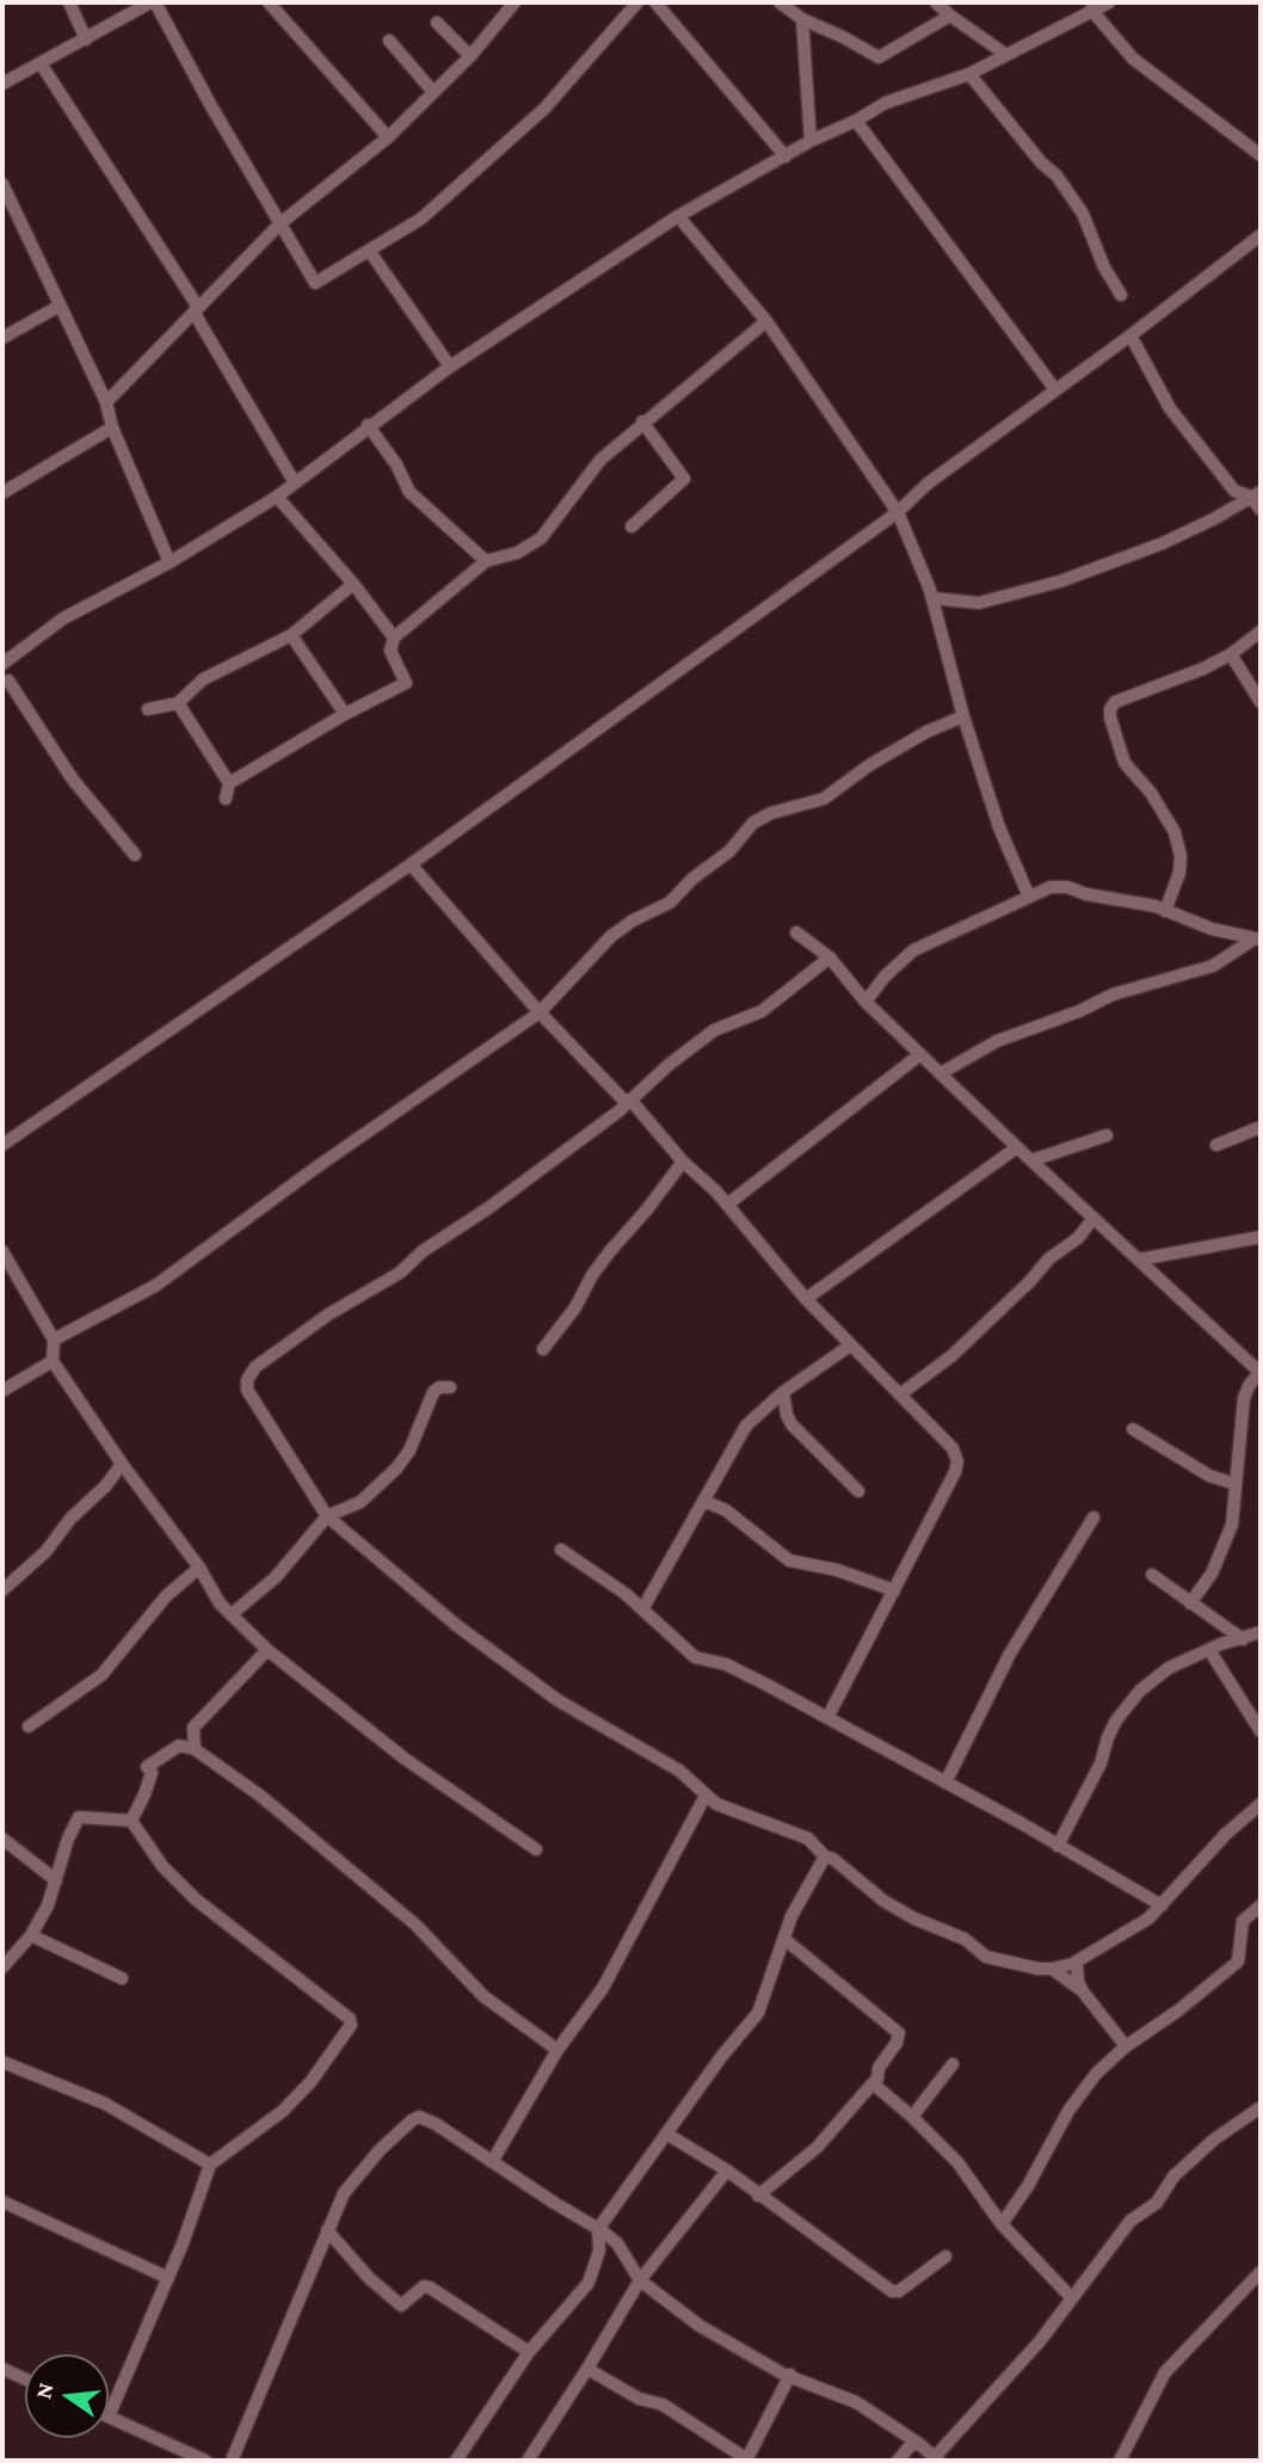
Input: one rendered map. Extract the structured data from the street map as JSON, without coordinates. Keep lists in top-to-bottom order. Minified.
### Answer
{"north":"left"}
